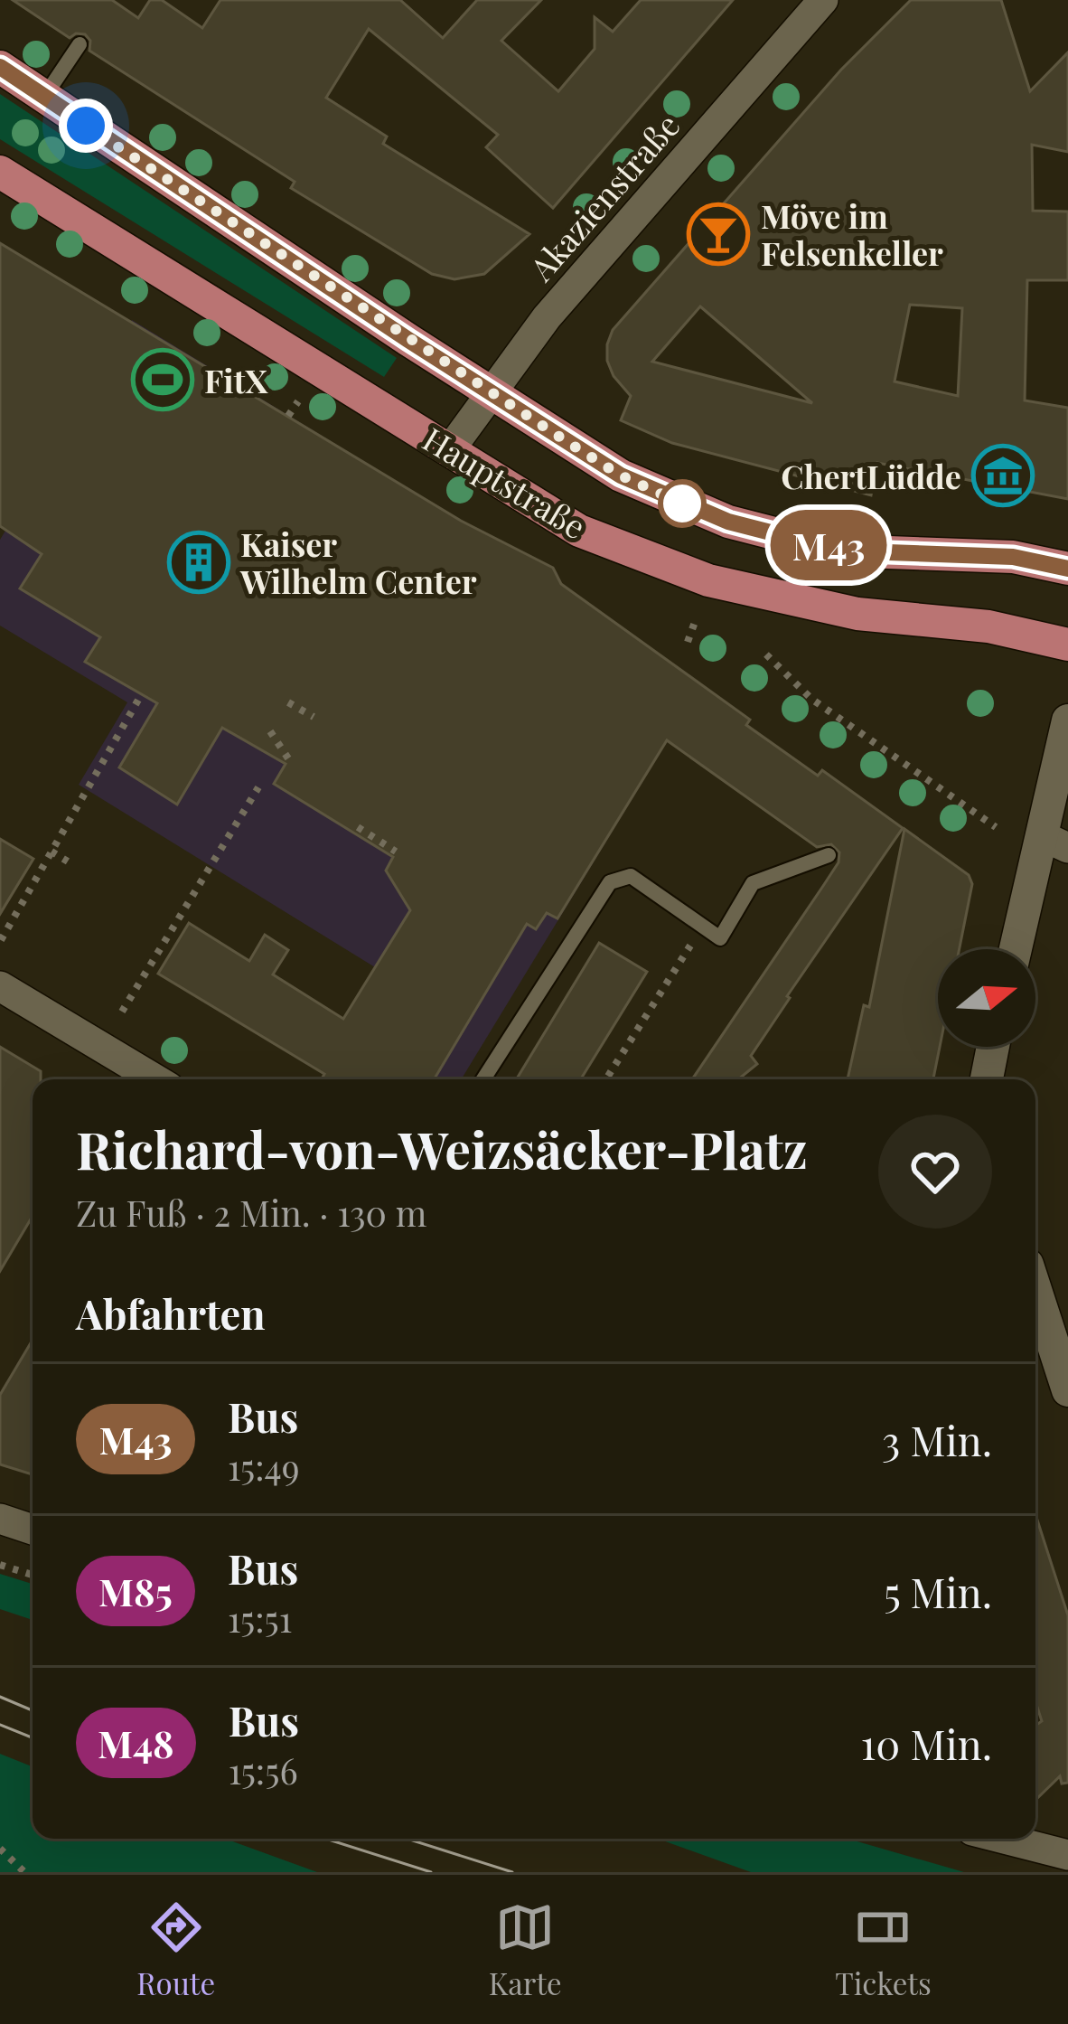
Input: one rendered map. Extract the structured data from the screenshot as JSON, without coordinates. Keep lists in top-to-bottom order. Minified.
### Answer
{"streets":{"main road":["Hauptstraße"],"street":["Akazienstraße"]},"crossings":[["Akazienstraße","Hauptstraße"]],"places":{"bar":["Möve im Felsenkeller"],"sports":["FitX"],"museum":["ChertLüdde"],"building":["Kaiser Wilhelm Center"]},"lines":["bus line M43"],"north":"right","page":{"on_map":"M43","heading":[["Richard-von-Weizsäcker-Platz","Zu Fuß · 2 Min. · 130 m"],"Abfahrten"],"list":[{"mark":"M43","name":"Bus","note":"15:49","value":"3 Min."},{"mark":"M85","name":"Bus","note":"15:51","value":"5 Min."},{"mark":"M48","name":"Bus","note":"15:56","value":"10 Min."}],"tabs":["Route","Karte","Tickets"]}}
